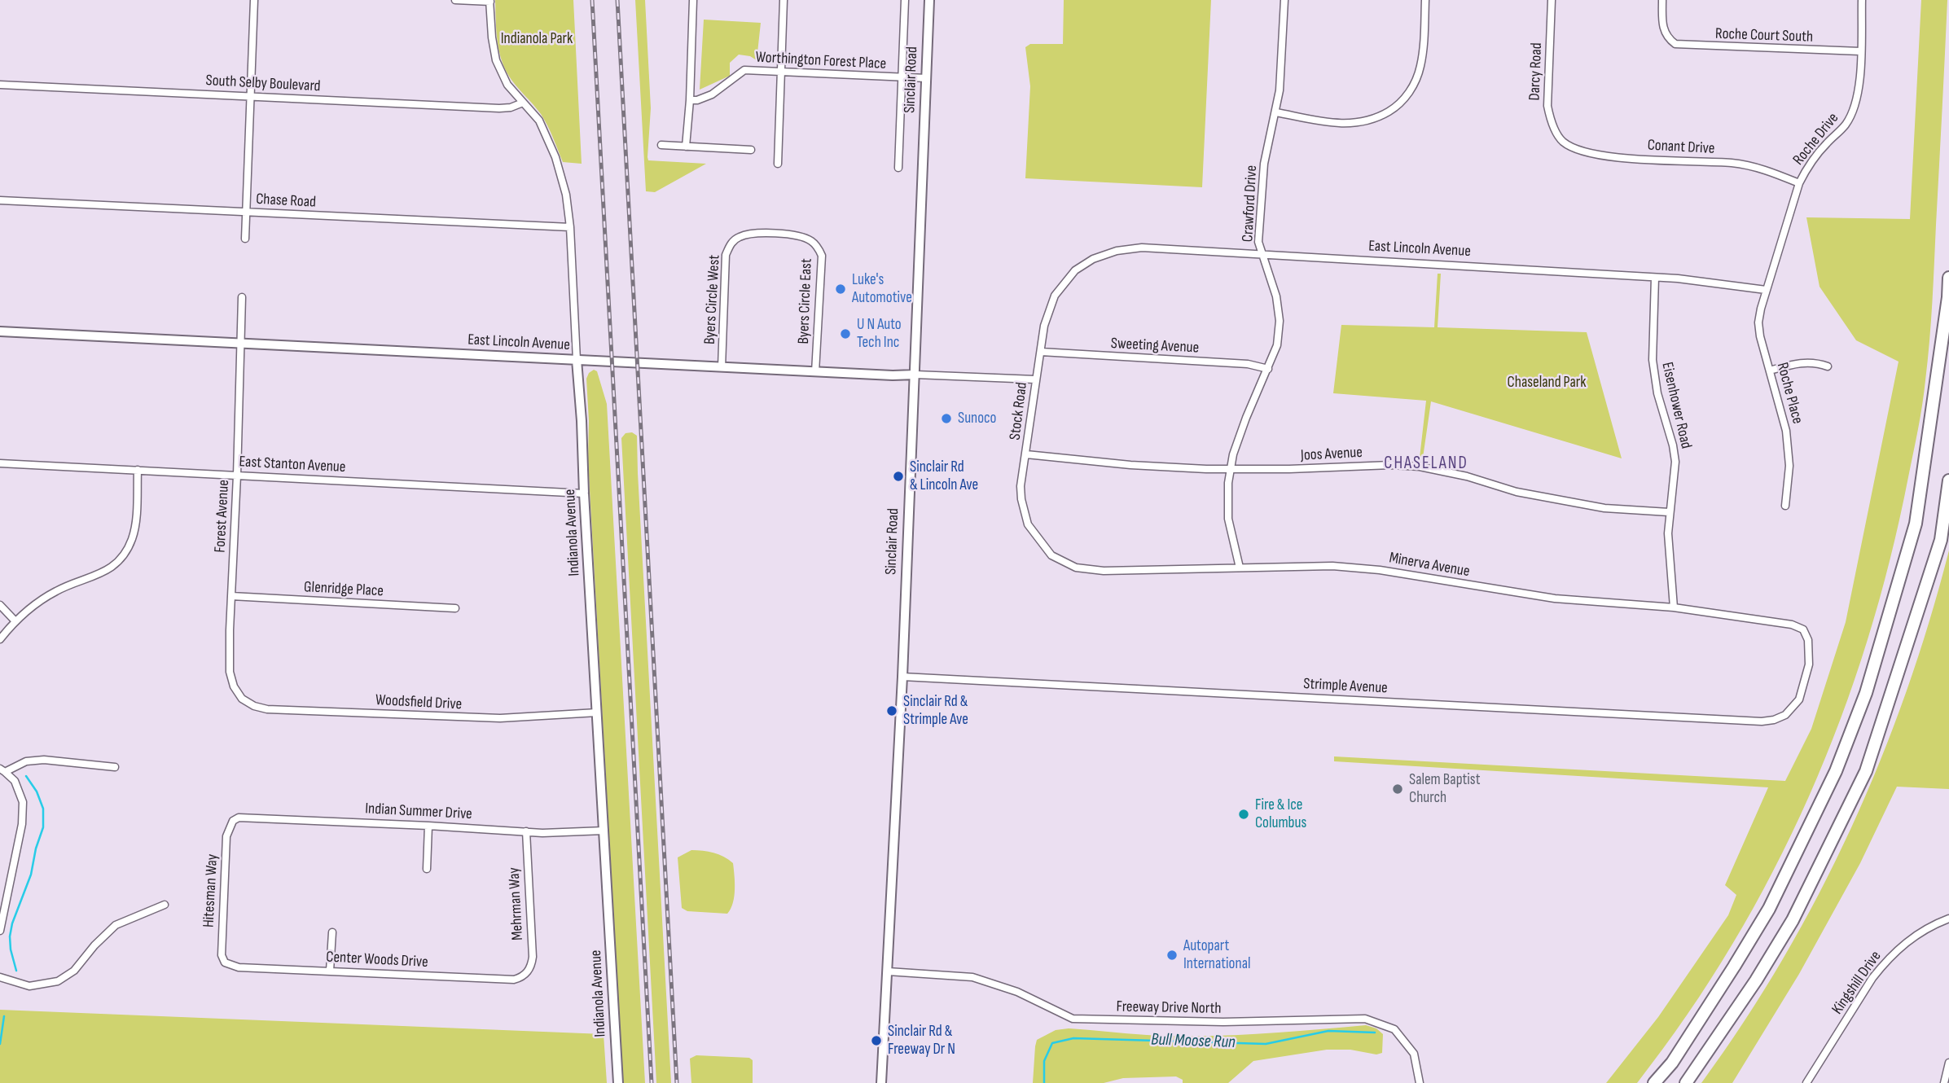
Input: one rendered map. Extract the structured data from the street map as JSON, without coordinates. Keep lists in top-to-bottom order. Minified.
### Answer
{"streets":{"main road":["Sinclair Road","East Lincoln Avenue","Indianola Avenue"],"street":["Roche Court South","Worthington Forest Place","Darcy Road","South Selby Boulevard","Roche Drive","Conant Drive","Chase Road","Crawford Drive","Byers Circle West","Byers Circle East","Sweeting Avenue","Roche Place","Eisenhower Road","Stock Road","Joos Avenue","East Stanton Avenue","Forest Avenue","Minerva Avenue","Glenridge Place","Strimple Avenue","Woodsfield Drive","Indian Summer Drive","Hitesman Way","Mehrman Way","Center Woods Drive","Kingshill Drive","Freeway Drive North"]},"crossings":[["Roche Court South","Roche Drive"],["Worthington Forest Place","Sinclair Road"],["Darcy Road","Conant Drive"],["Sinclair Road","East Lincoln Avenue"],["Sinclair Road","Strimple Avenue"],["Sinclair Road","Freeway Drive North"],["South Selby Boulevard","Indianola Avenue"],["Roche Drive","Conant Drive"],["Roche Drive","East Lincoln Avenue"],["Roche Drive","Roche Place"],["Chase Road","Indianola Avenue"],["Crawford Drive","East Lincoln Avenue"],["Crawford Drive","Sweeting Avenue"],["Crawford Drive","Joos Avenue"],["Crawford Drive","Minerva Avenue"],["East Lincoln Avenue","Byers Circle West"],["East Lincoln Avenue","Byers Circle East"],["East Lincoln Avenue","Roche Place"],["East Lincoln Avenue","Eisenhower Road"],["East Lincoln Avenue","Stock Road"],["East Lincoln Avenue","Forest Avenue"],["East Lincoln Avenue","Indianola Avenue"],["Byers Circle West","Byers Circle East"],["Sweeting Avenue","Stock Road"],["Eisenhower Road","Joos Avenue"],["Eisenhower Road","Minerva Avenue"],["Stock Road","Joos Avenue"],["Stock Road","Minerva Avenue"],["East Stanton Avenue","Forest Avenue"],["East Stanton Avenue","Indianola Avenue"],["Forest Avenue","Glenridge Place"],["Forest Avenue","Woodsfield Drive"],["Indianola Avenue","Woodsfield Drive"],["Indianola Avenue","Indian Summer Drive"],["Minerva Avenue","Strimple Avenue"],["Indian Summer Drive","Hitesman Way"],["Indian Summer Drive","Mehrman Way"],["Hitesman Way","Center Woods Drive"],["Mehrman Way","Center Woods Drive"]],"districts":["CHASELAND"],"water":["Bull Moose Run"],"parks":["Indianola Park","Chaseland Park"],"places":["Luke's Automotive","U N Auto Tech Inc","Sunoco","Sinclair Rd & Lincoln Ave","Sinclair Rd & Strimple Ave","Salem Baptist Church","Fire & Ice Columbus","Autopart International","Sinclair Rd & Freeway Dr N"]}
